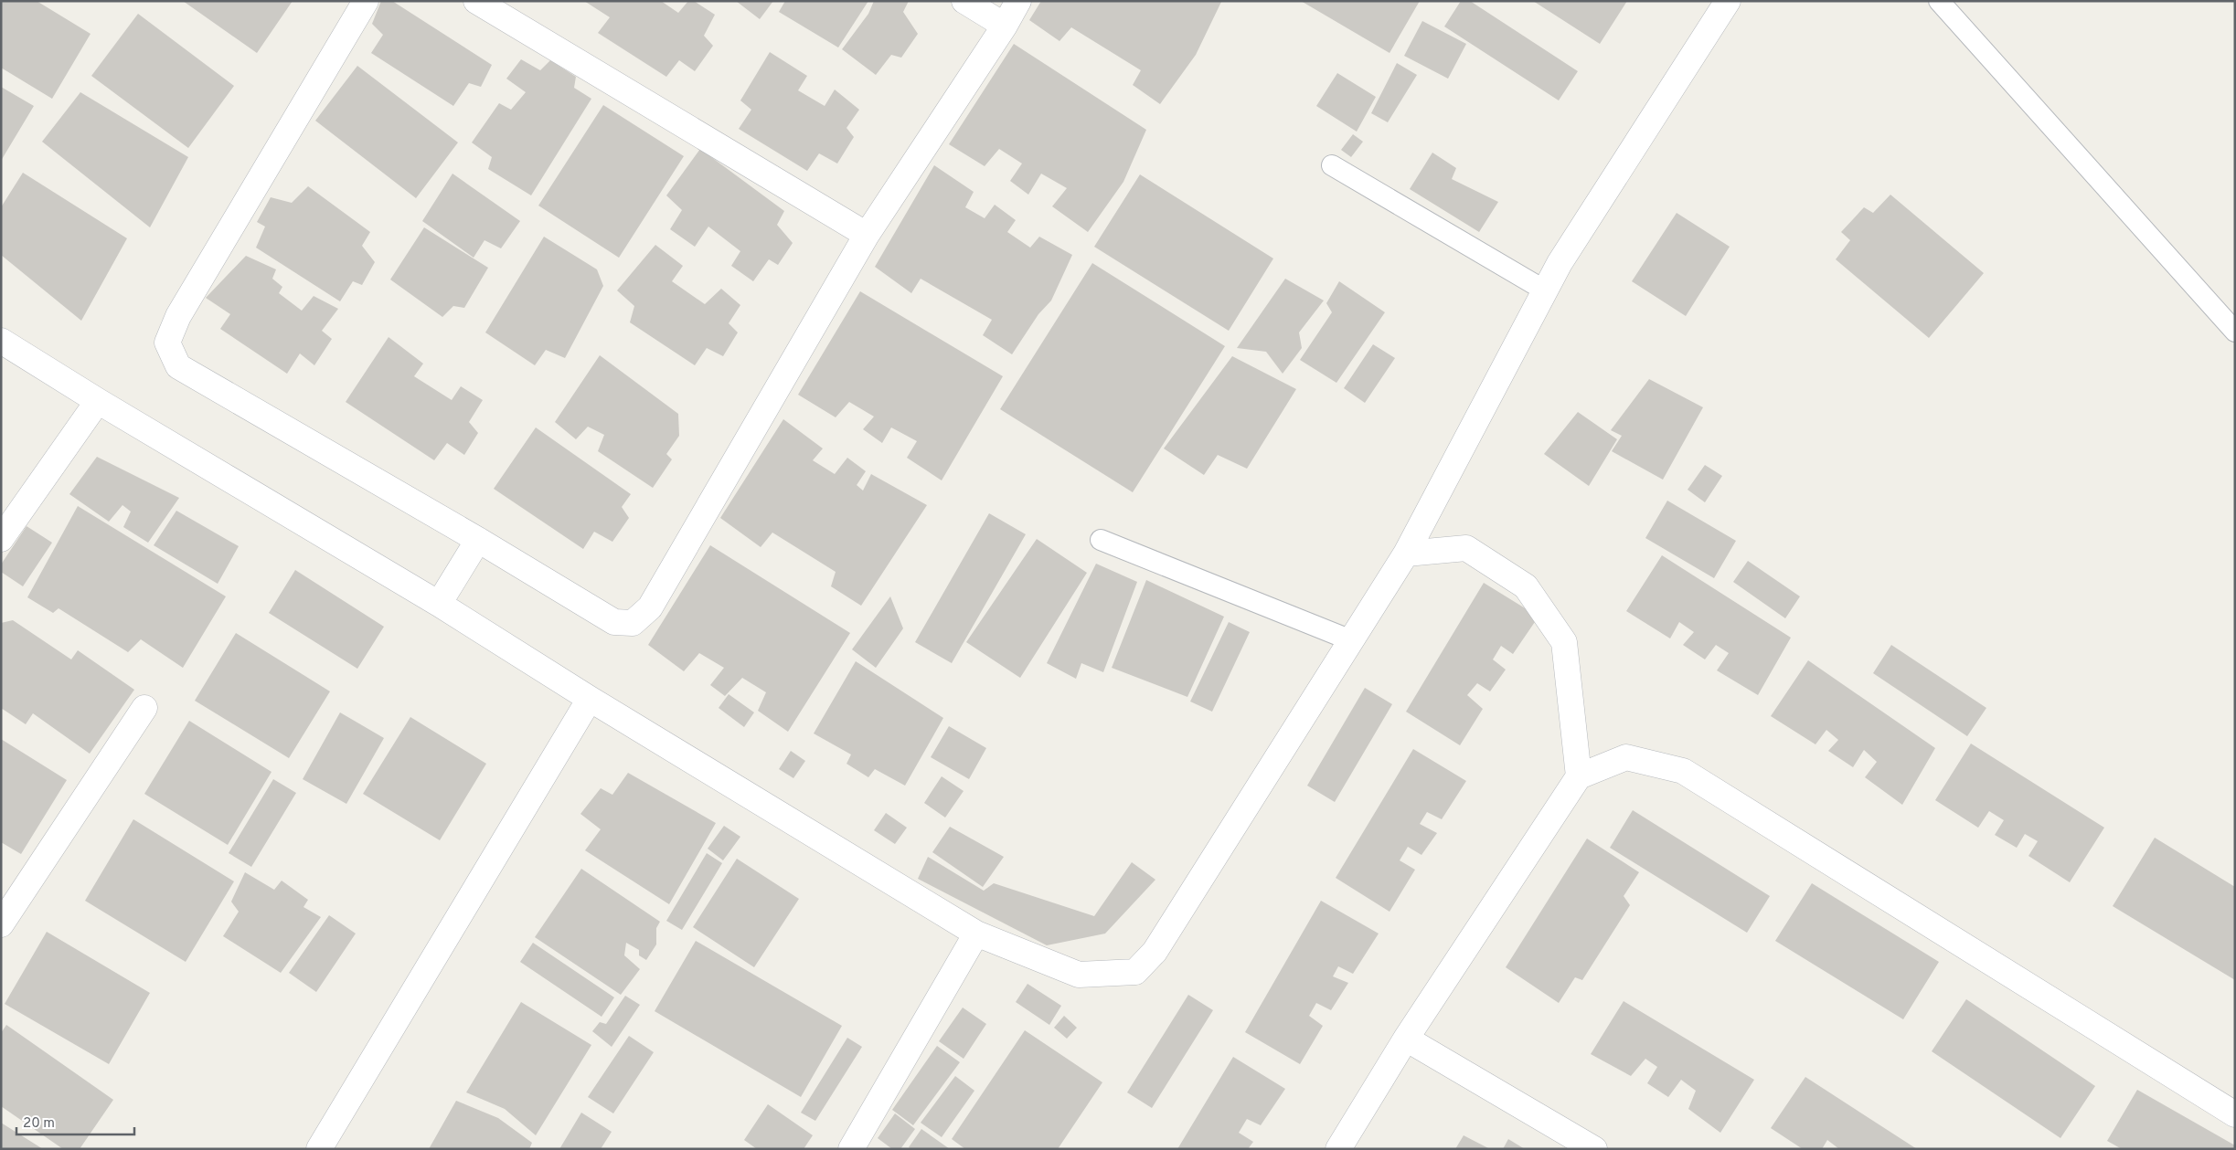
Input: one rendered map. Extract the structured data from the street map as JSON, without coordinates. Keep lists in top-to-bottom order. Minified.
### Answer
{"scale_bar":"20 m"}
